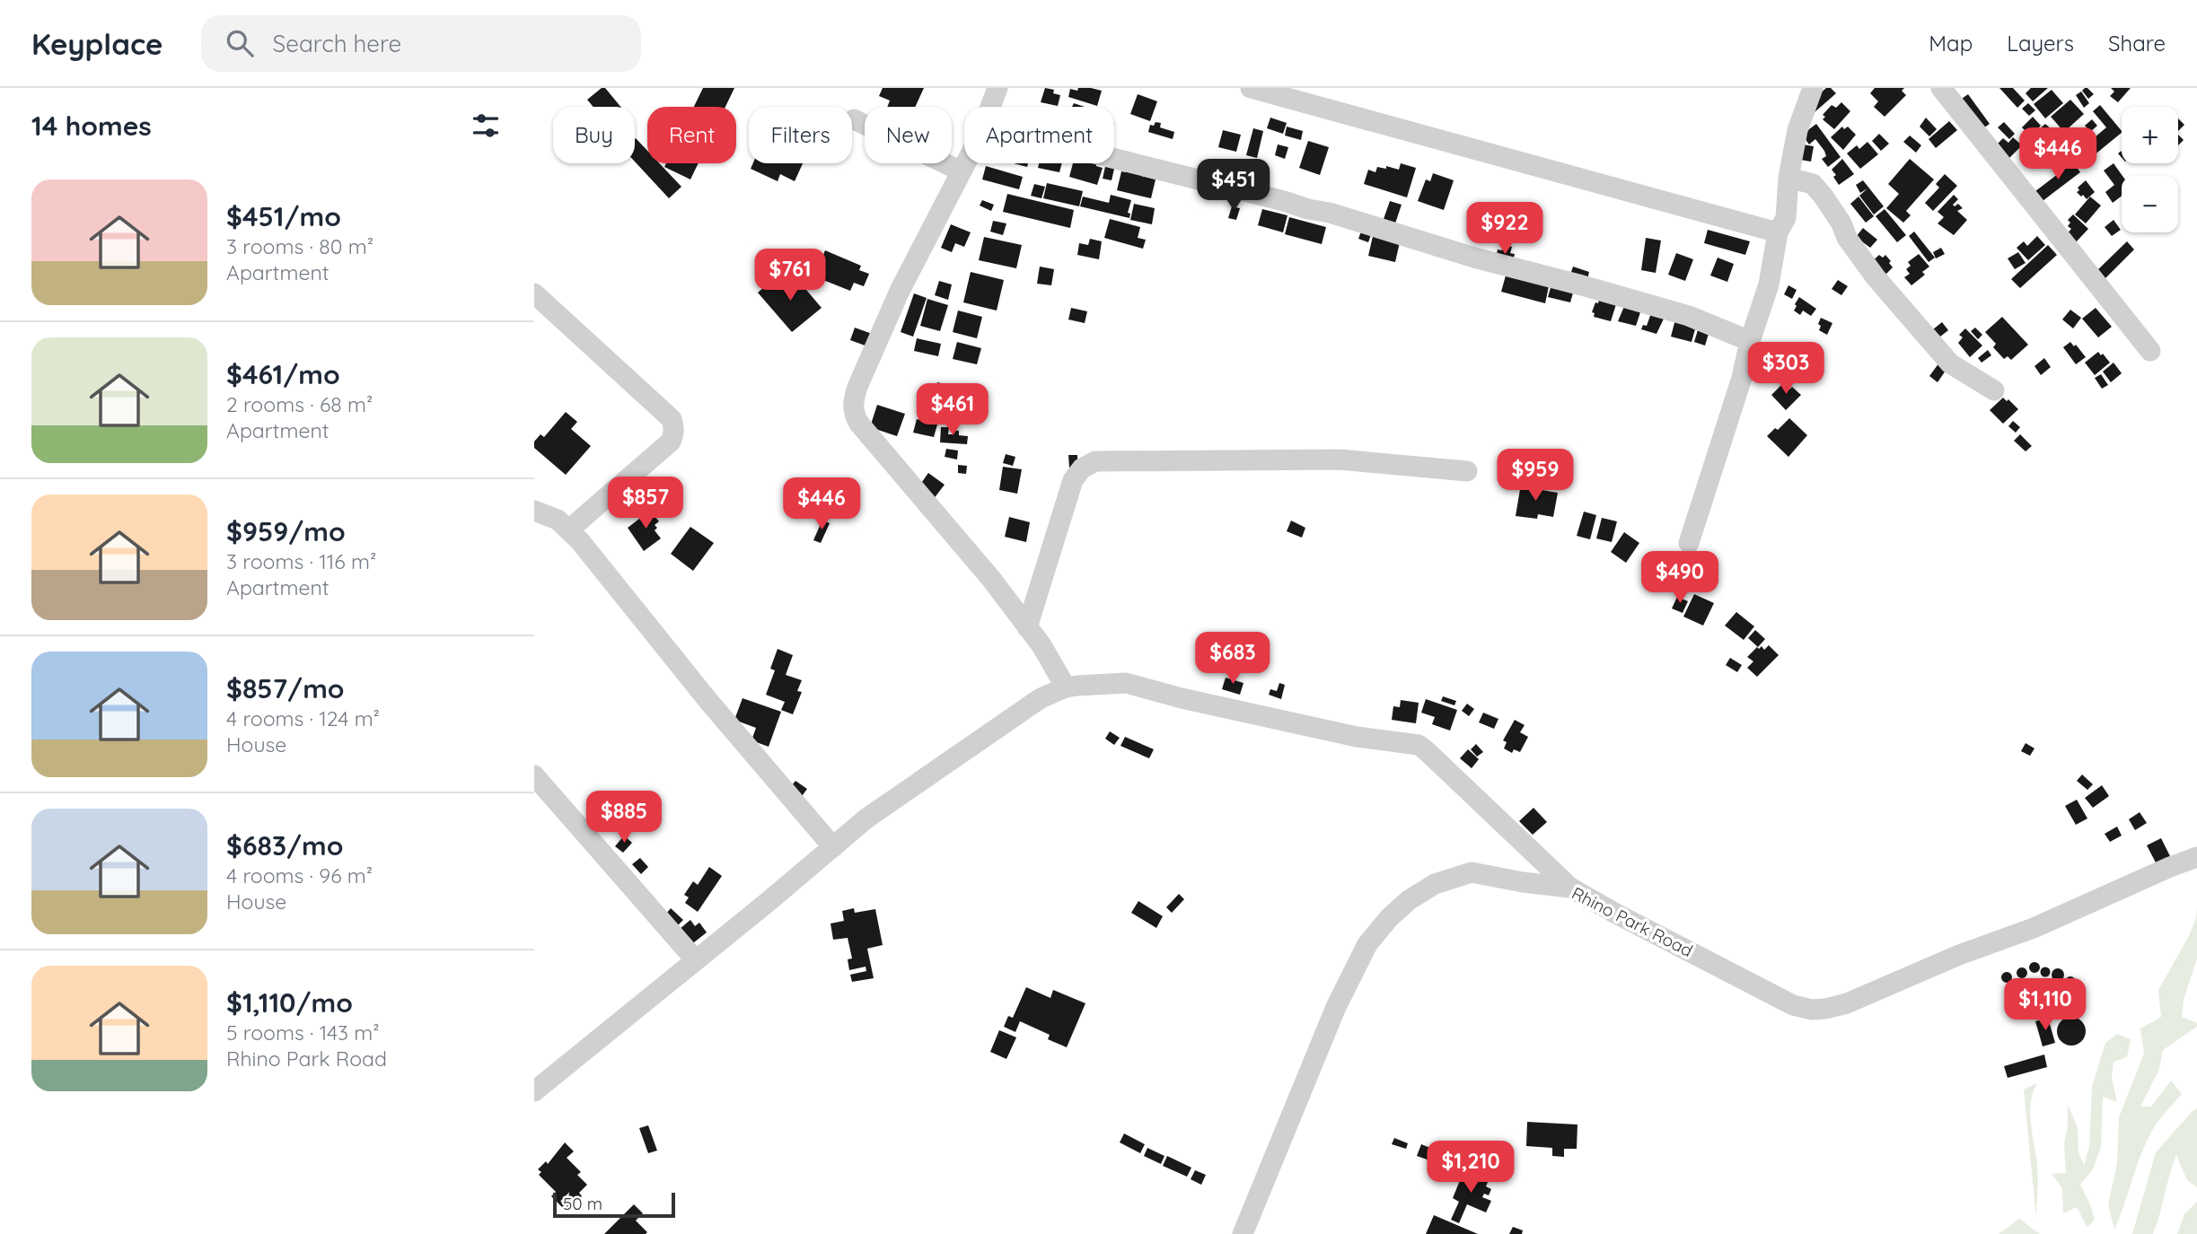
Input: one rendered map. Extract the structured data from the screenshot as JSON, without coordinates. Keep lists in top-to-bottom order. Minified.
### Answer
{"streets":{"street":["Rhino Park Road"]},"scale_bar":"50 m","page":{"header":"Keyplace","search":"Search here","nav":["Map","Layers","Share"],"heading":"14 homes","map_buttons":["+","−"],"chip":["Buy","Rent","Filters","New","Apartment"],"price":["$446","$451","$922","$761","$303","$461","$959","$857","$446","$490","$683","$885","$1,110","$1,210"],"list":[{"name":"$451/mo","note":"3 rooms · 80 m² · Apartment"},{"name":"$461/mo","note":"2 rooms · 68 m² · Apartment"},{"name":"$959/mo","note":"3 rooms · 116 m² · Apartment"},{"name":"$857/mo","note":"4 rooms · 124 m² · House"},{"name":"$683/mo","note":"4 rooms · 96 m² · House"},{"name":"$1,110/mo","note":"5 rooms · 143 m² · Rhino Park Road"}],"scale":"50 m"}}
